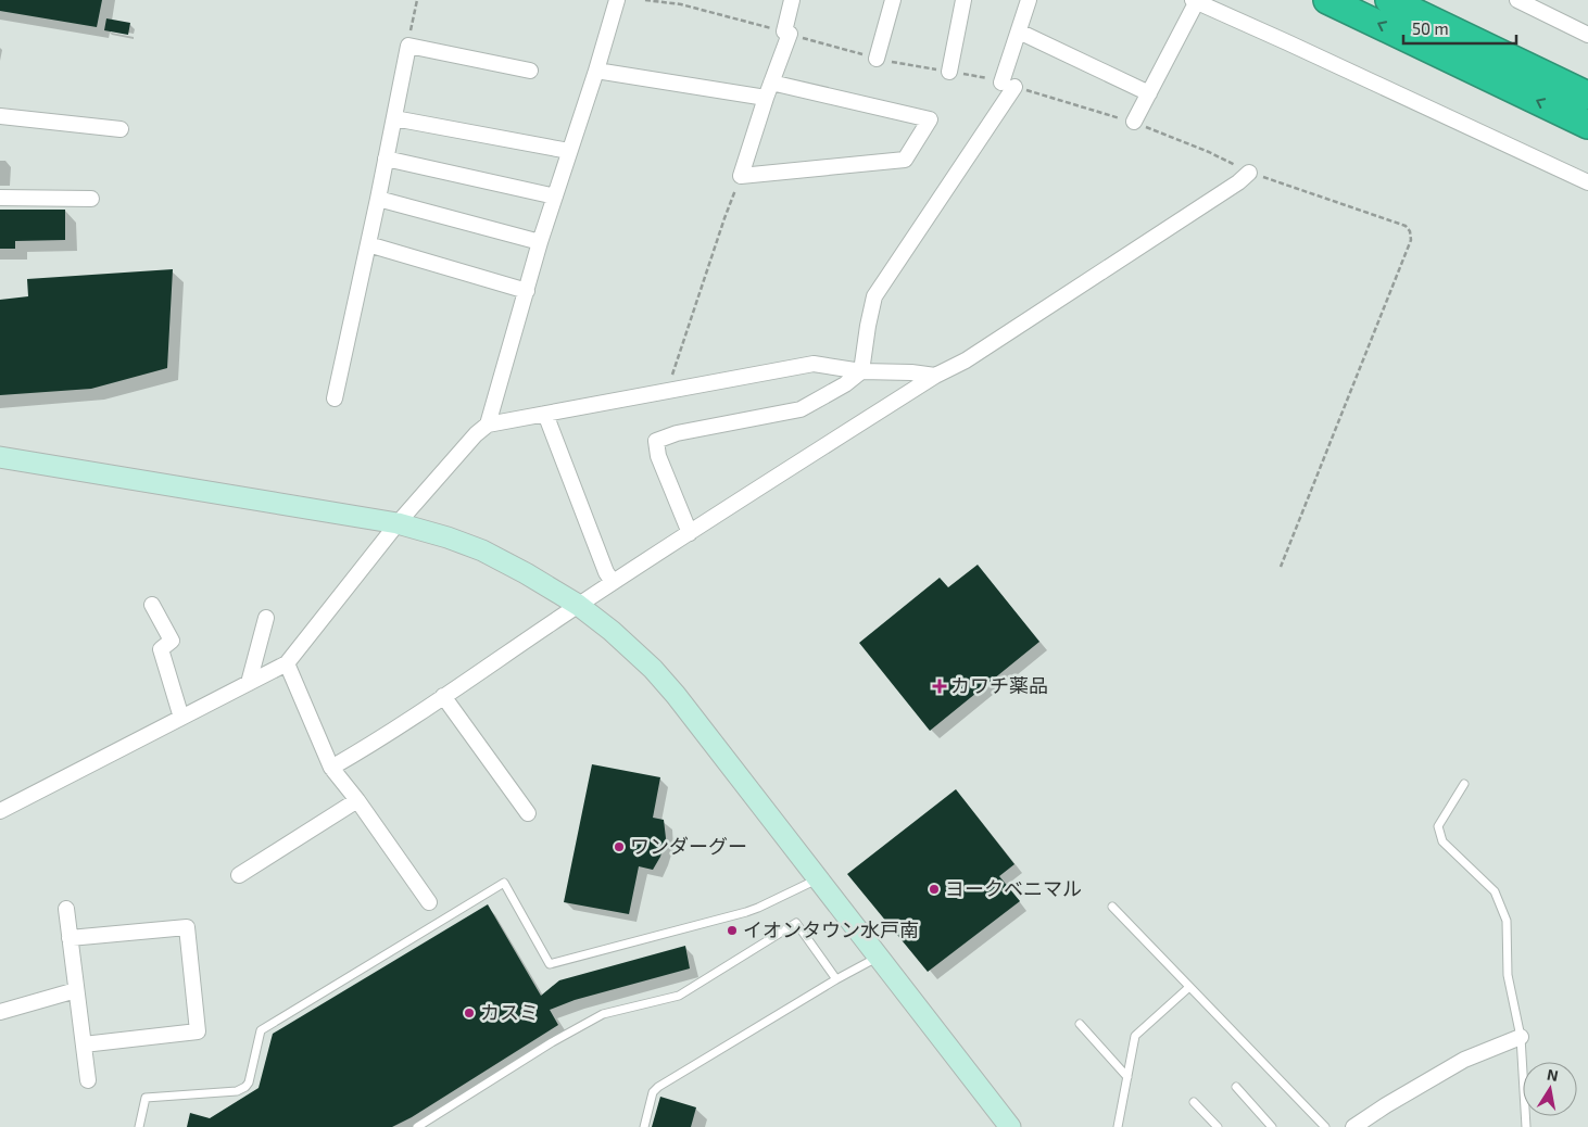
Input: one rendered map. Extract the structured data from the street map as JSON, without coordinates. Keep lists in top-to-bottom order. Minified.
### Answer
{"places":{"health":["カワチ薬品"],"other":["ワンダーグー","ヨークベニマル","イオンタウン水戸南","カスミ"]},"scale_bar":"50 m","north":"top"}
